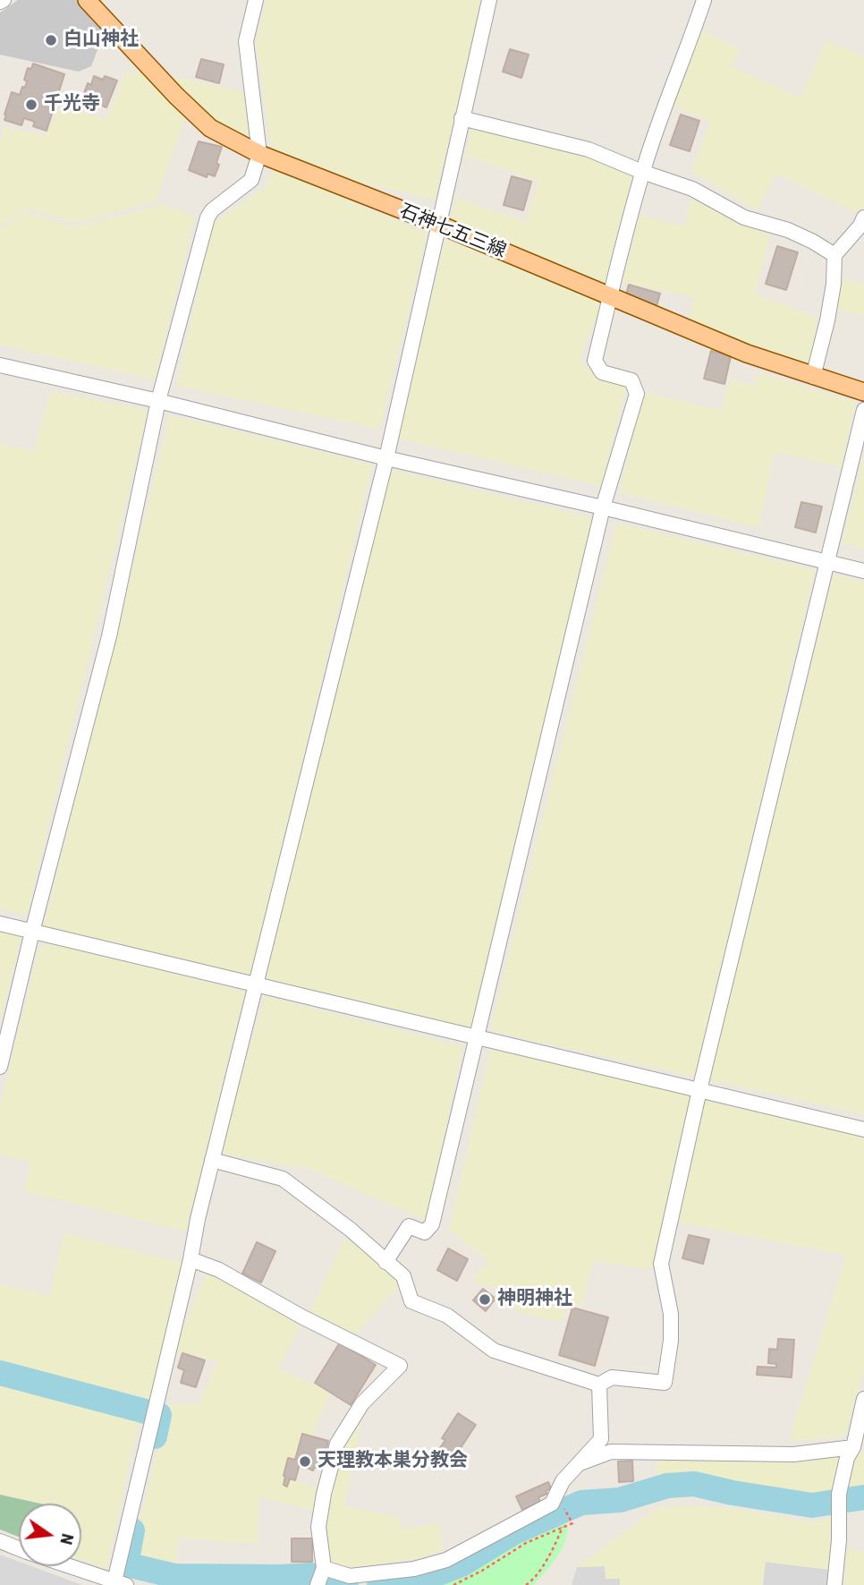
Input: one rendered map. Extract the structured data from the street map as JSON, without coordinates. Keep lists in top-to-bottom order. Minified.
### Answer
{"streets":{"main road":["石神七五三線"]},"places":["白山神社","千光寺","神明神社","天理教本巣分教会"],"north":"right"}
